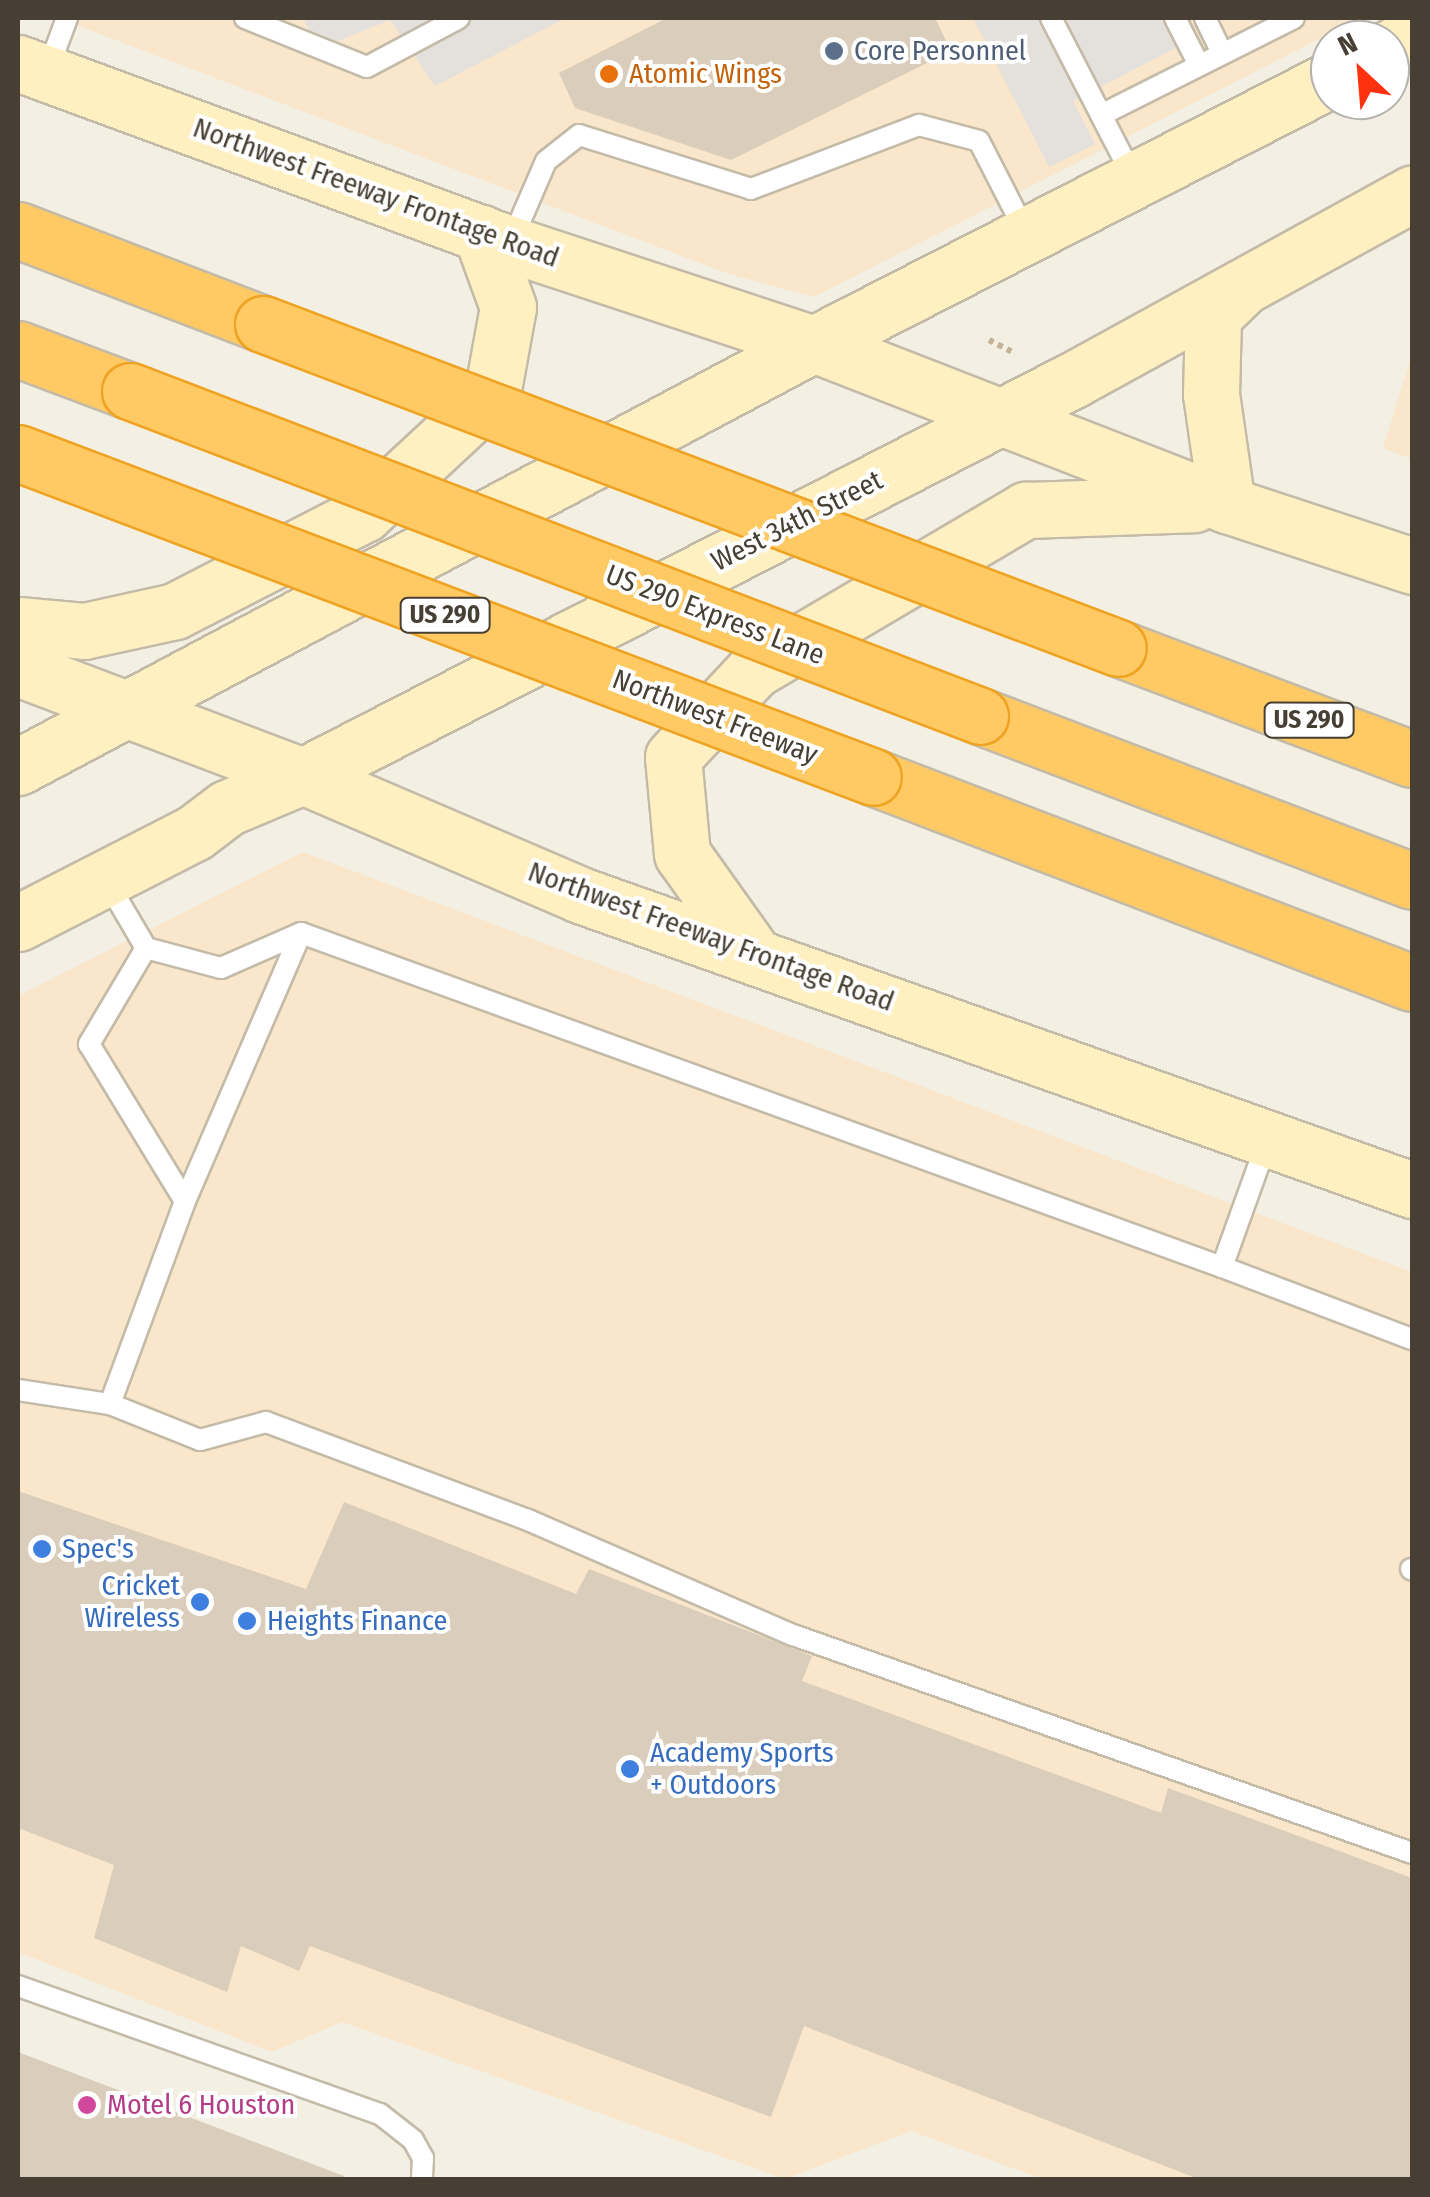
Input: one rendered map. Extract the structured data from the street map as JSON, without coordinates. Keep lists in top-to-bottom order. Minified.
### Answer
{"streets":{"highway":["US 290","US 290 Express Lane","Northwest Freeway"],"main road":["Northwest Freeway Frontage Road","West 34th Street"]},"crossings":[["Northwest Freeway Frontage Road","West 34th Street"]],"places":["Core Personnel","Atomic Wings","Spec's","Cricket Wireless","Heights Finance","Academy Sports + Outdoors","Motel 6 Houston"],"north":"top left"}
